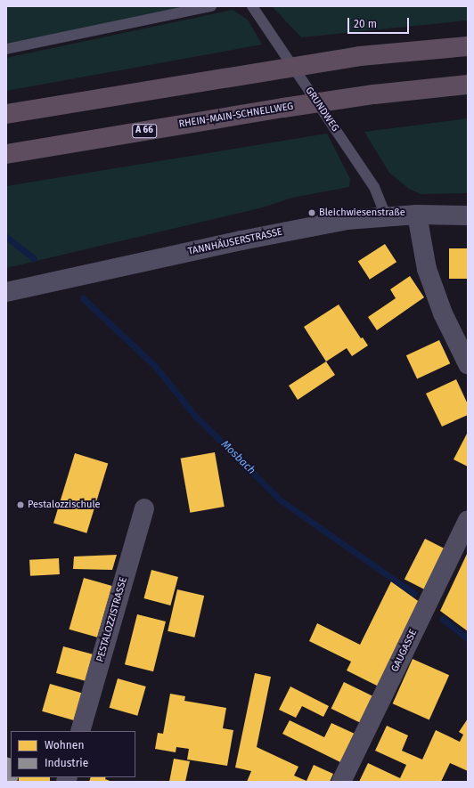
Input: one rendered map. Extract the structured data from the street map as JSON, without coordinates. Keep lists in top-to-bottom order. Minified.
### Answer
{"streets":{"highway":["RHEIN-MAIN-SCHNELLWEG","A 66"],"street":["TANNHÄUSERSTRASSE","PESTALOZZISTRASSE","GAUGASSE"],"lane":["GRUNDWEG"]},"crossings":[["GRUNDWEG","TANNHÄUSERSTRASSE"]],"water":["Mosbach"],"places":["Bleichwiesenstraße","Pestalozzischule"],"legend":["Wohnen","Industrie"],"scale_bar":"20 m"}
